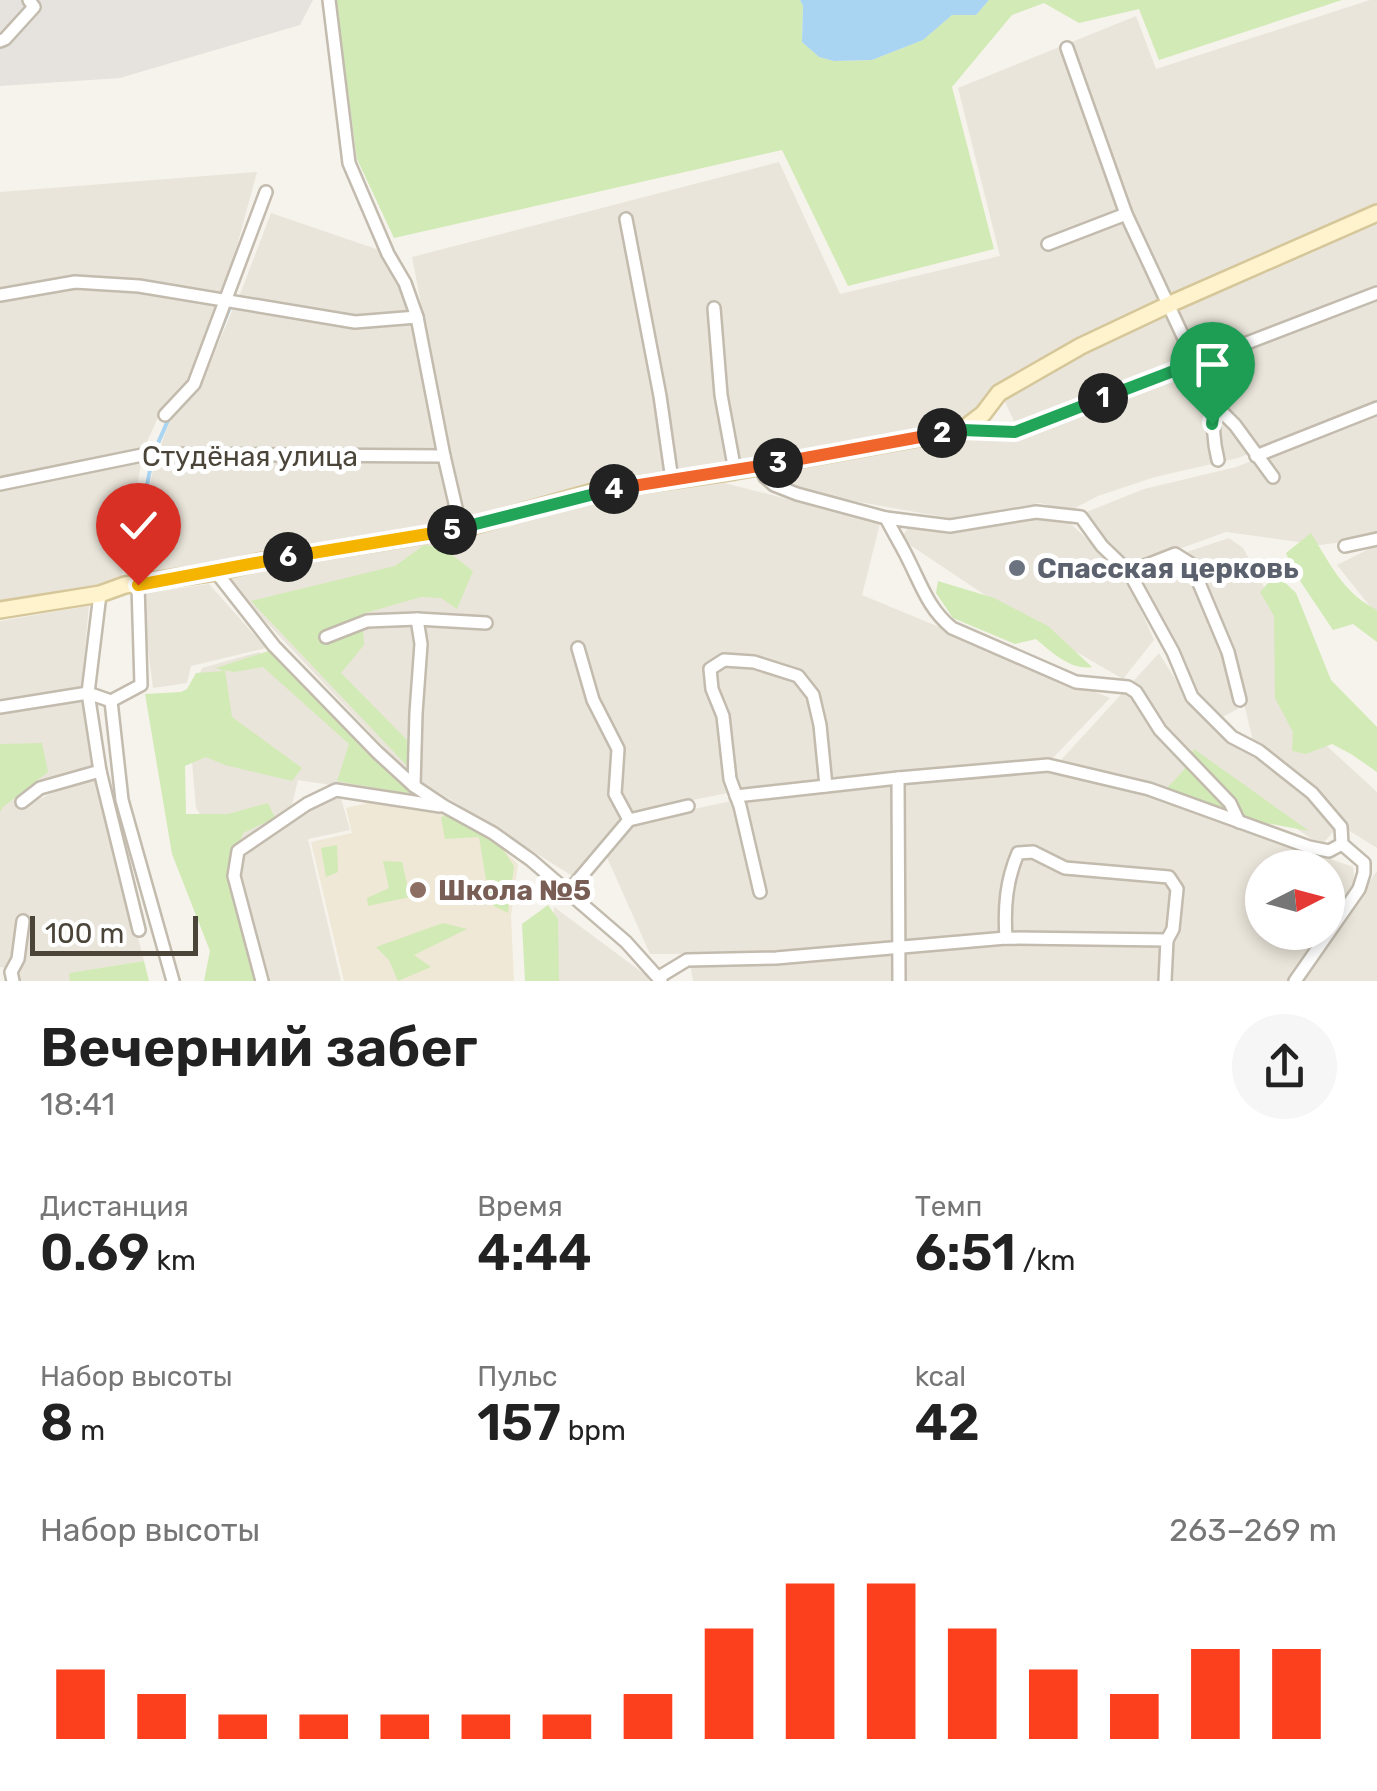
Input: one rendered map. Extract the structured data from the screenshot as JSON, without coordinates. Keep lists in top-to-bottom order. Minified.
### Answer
{"streets":{"street":["Студёная улица"]},"places":["Спасская церковь","Школа №5"],"scale_bar":"100 m","north":"right","page":{"pins":["1","2","3","4","5","6"],"scale":"100 m","heading":["Вечерний забег","18:41"],"stats":[["Дистанция","0.69 km"],["Время","4:44"],["Темп","6:51 /km"],["Набор высоты","8 m"],["Пульс","157 bpm"],["kcal","42"]],"chart":["Набор высоты","263–269 m"]}}
